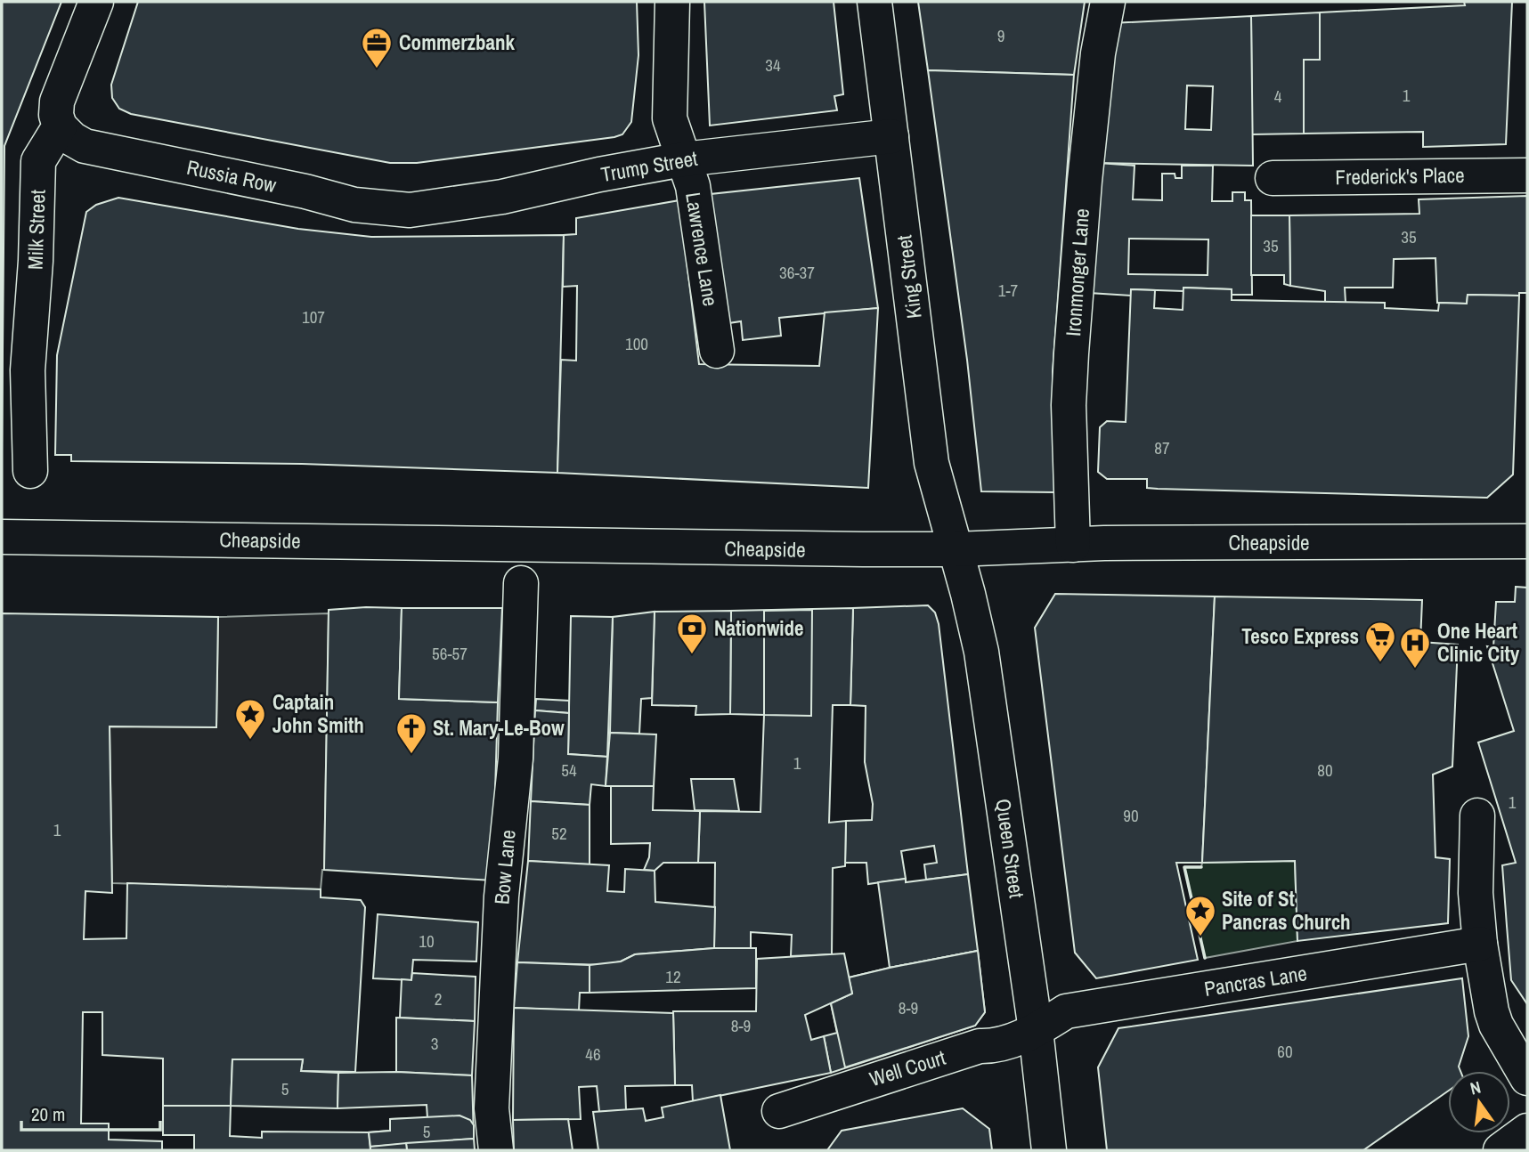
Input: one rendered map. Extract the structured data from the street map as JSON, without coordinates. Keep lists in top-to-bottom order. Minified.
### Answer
{"streets":{"street":["Trump Street","Russia Row","Frederick's Place","Milk Street","Lawrence Lane","Ironmonger Lane","King Street","Cheapside","Queen Street","Bow Lane","Pancras Lane","Well Court"]},"crossings":[["Trump Street","Russia Row"],["Trump Street","Lawrence Lane"],["Trump Street","King Street"],["Russia Row","Milk Street"],["Ironmonger Lane","Cheapside"],["King Street","Cheapside"],["King Street","Queen Street"],["Cheapside","Queen Street"],["Queen Street","Pancras Lane"],["Queen Street","Well Court"],["Pancras Lane","Well Court"]],"places":{"office":["Commerzbank"],"bank":["Nationwide"],"supermarket":["Tesco Express"],"hospital":["One Heart Clinic City"],"place":["Captain John Smith","Site of St Pancras Church"],"church":["St. Mary-Le-Bow"]},"house_numbers":["9","34","1","4","35","35","36-37","1-7","107","100","87","56-57","1","54","80","1","90","1","52","10","12","2","8-9","8-9","3","60","46","5","5"],"scale_bar":"20 m","north":"top"}
